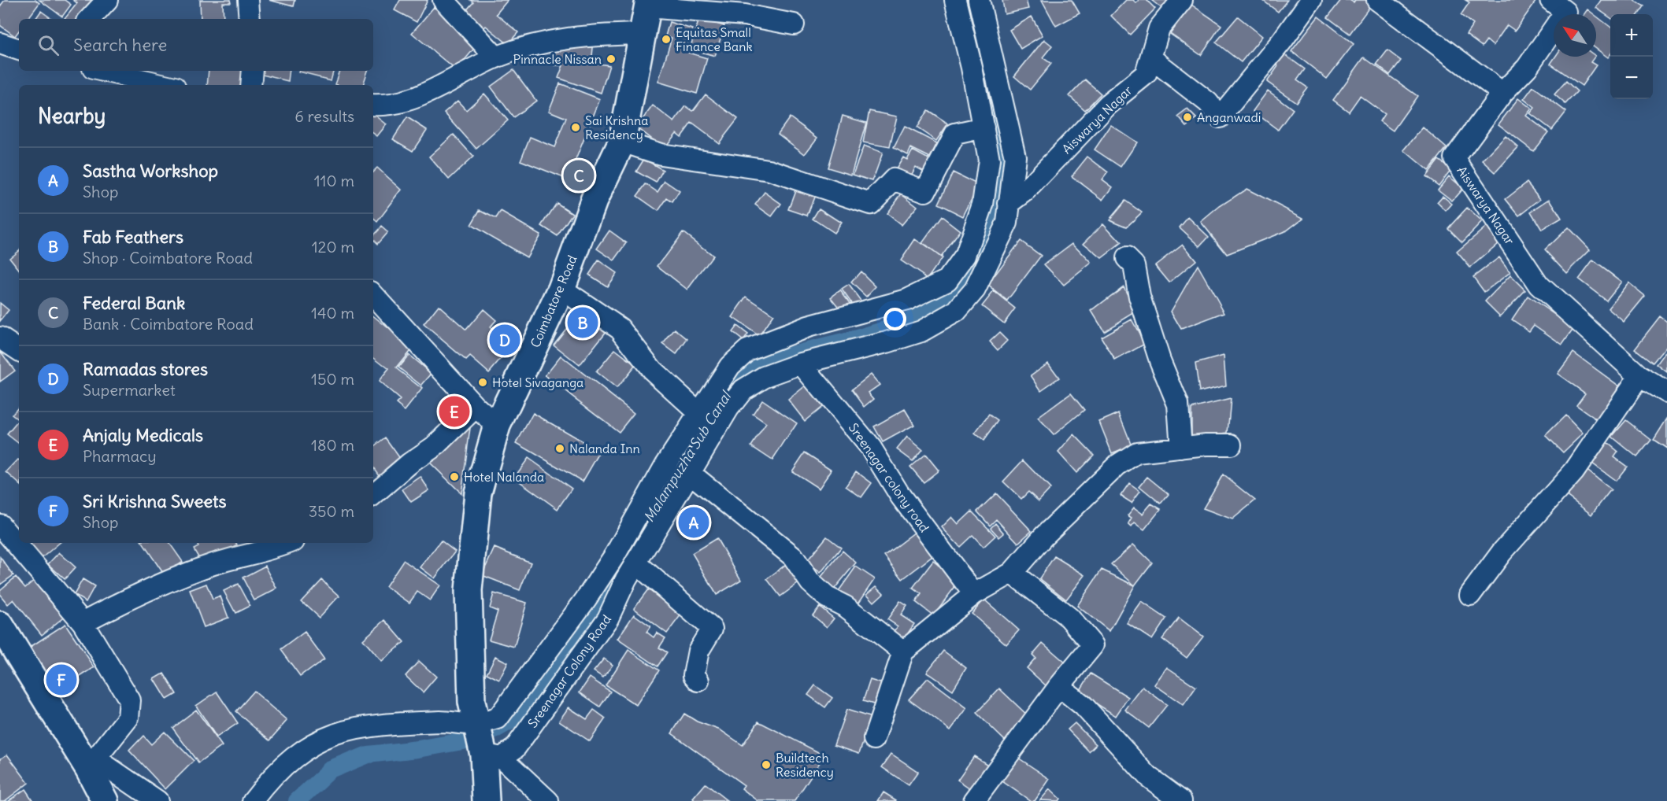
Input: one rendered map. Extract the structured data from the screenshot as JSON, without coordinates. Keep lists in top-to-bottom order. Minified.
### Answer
{"streets":{"main road":["Coimbatore Road"],"street":["Aiswarya Nagar","Sreenagar colony road","Sreenagar Colony Road"]},"crossings":[["Aiswarya Nagar","Sreenagar Colony Road"],["Coimbatore Road","Sreenagar Colony Road"],["Sreenagar colony road","Sreenagar Colony Road"]],"water":["Malampuzha Sub Canal"],"places":["Equitas Small Finance Bank","Pinnacle Nissan","Anganwadi","Sai Krishna Residency","Hotel Sivaganga","Nalanda Inn","Hotel Nalanda","Buildtech Residency"],"north":"top left","page":{"map_buttons":["+","−"],"search":"Search here","heading":["Nearby","6 results"],"list":[{"mark":"A","name":"Sastha Workshop","note":"Shop","value":"110 m"},{"mark":"B","name":"Fab Feathers","note":"Shop · Coimbatore Road","value":"120 m"},{"mark":"C","name":"Federal Bank","note":"Bank · Coimbatore Road","value":"140 m"},{"mark":"D","name":"Ramadas stores","note":"Supermarket","value":"150 m"},{"mark":"E","name":"Anjaly Medicals","note":"Pharmacy","value":"180 m"},{"mark":"F","name":"Sri Krishna Sweets","note":"Shop","value":"350 m"}],"pins":["C","B","D","E","A","F"]}}
